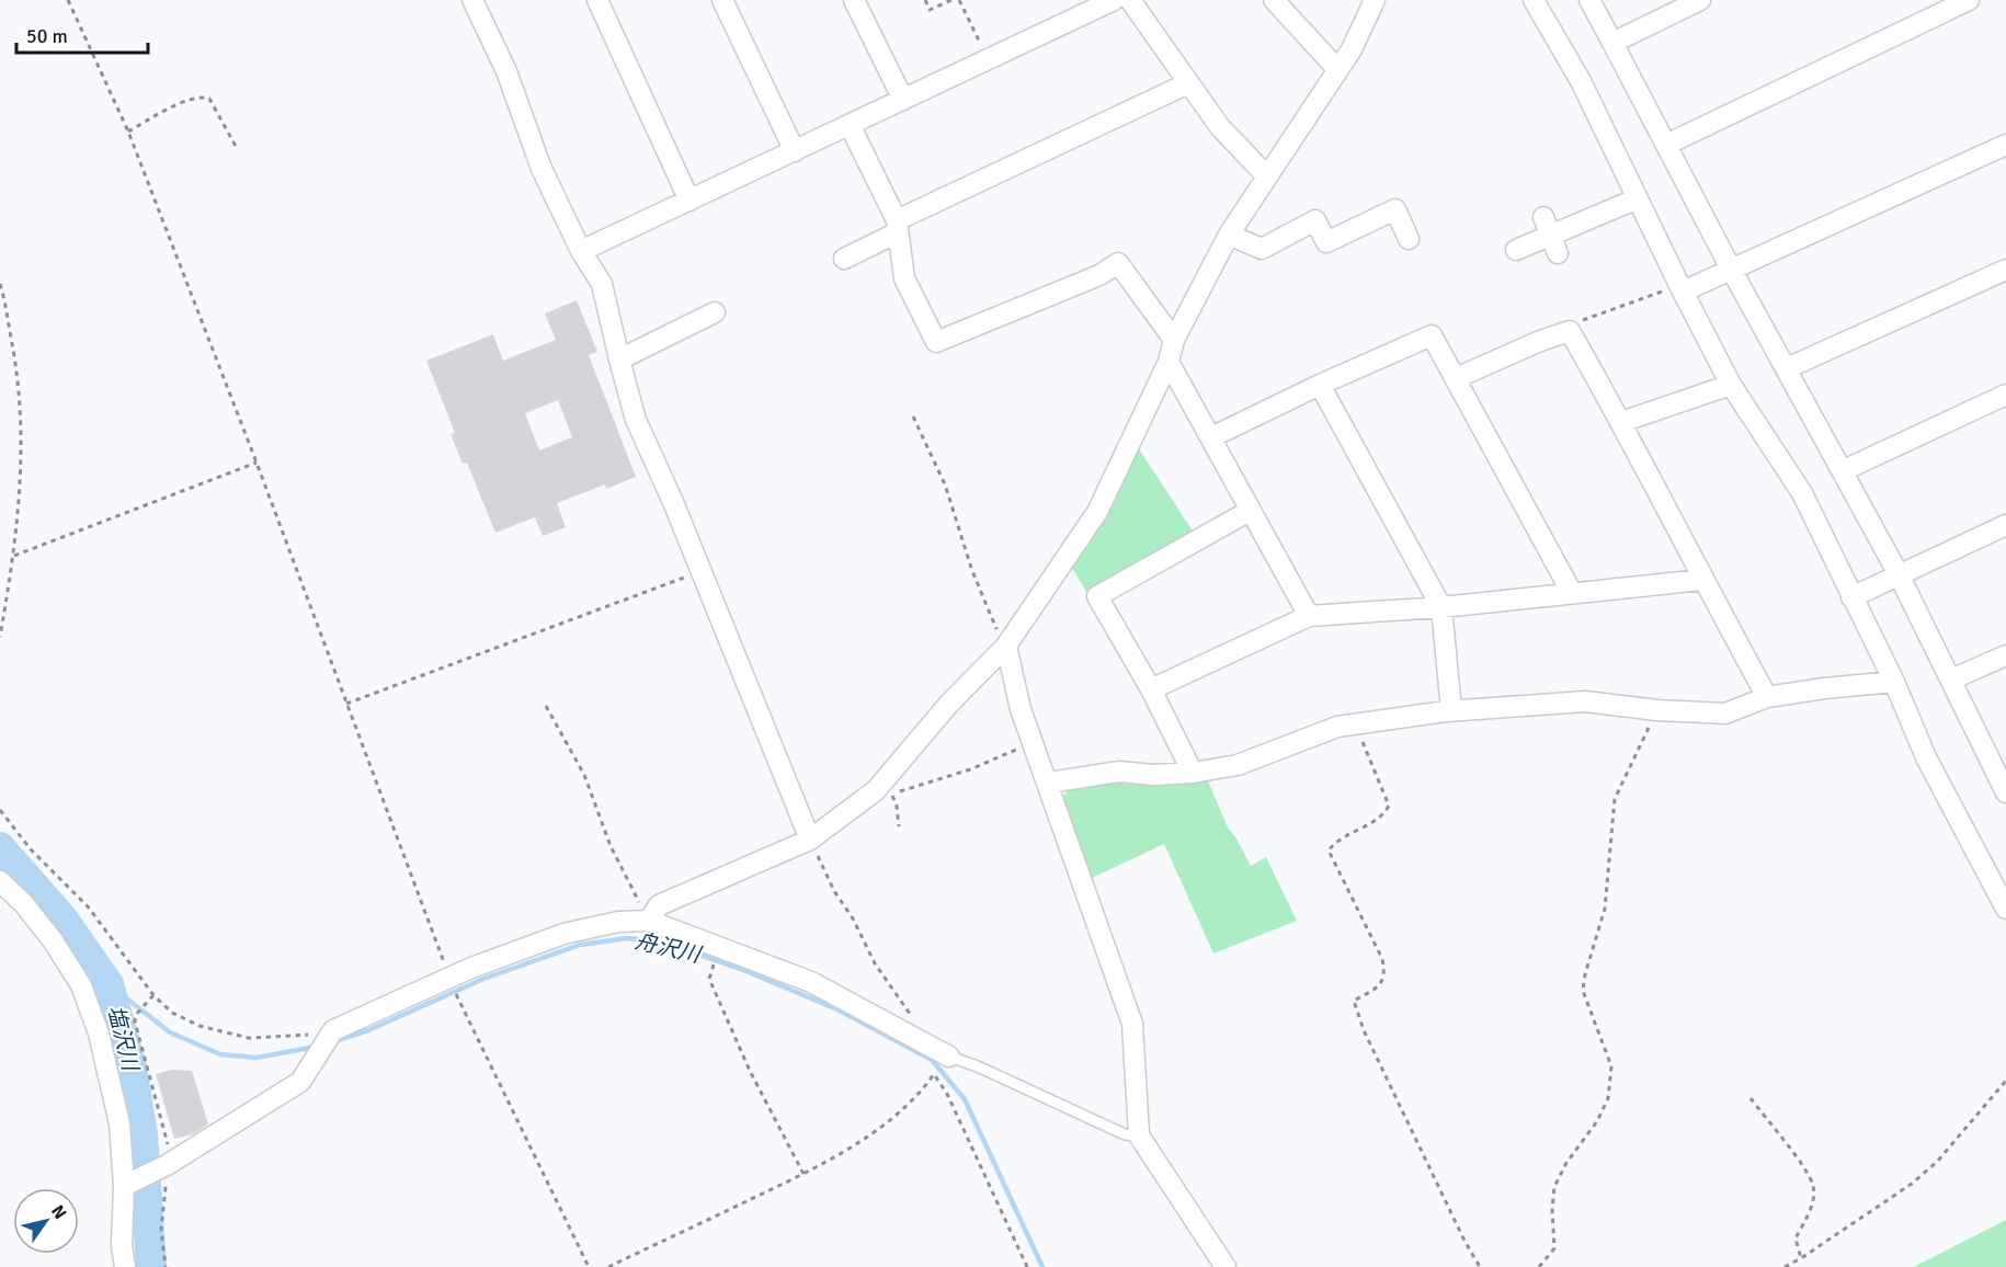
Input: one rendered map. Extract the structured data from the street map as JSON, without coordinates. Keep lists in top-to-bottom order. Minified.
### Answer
{"water":["舟沢川","塩沢川"],"scale_bar":"50 m","north":"top right"}
